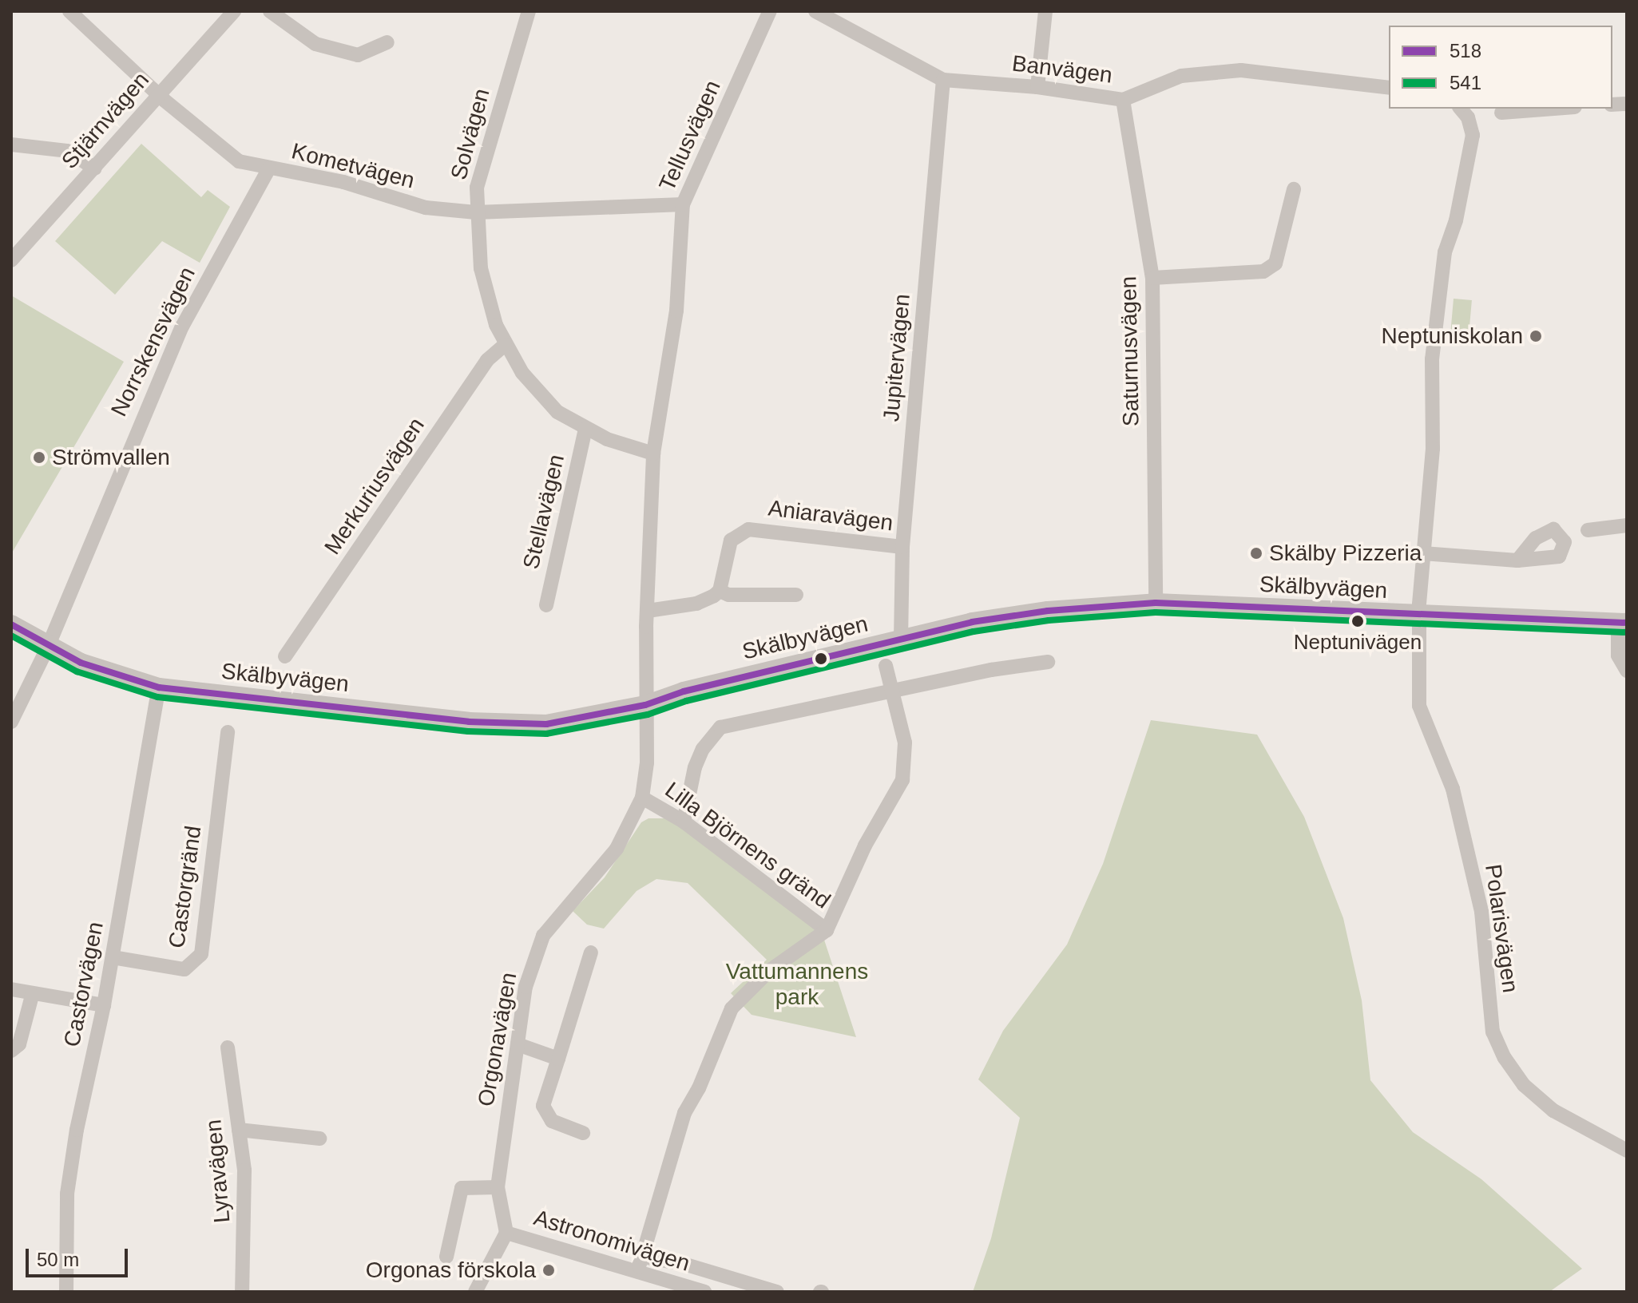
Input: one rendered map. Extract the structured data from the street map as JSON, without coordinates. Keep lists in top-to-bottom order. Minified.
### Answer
{"streets":{"street":["Banvägen","Stjärnvägen","Solvägen","Tellusvägen","Kometvägen","Norrskensvägen","Saturnusvägen","Jupitervägen","Merkuriusvägen","Stellavägen","Aniaravägen","Skälbyvägen","Lilla Björnens gränd","Castorgränd","Polarisvägen","Castorvägen","Orgonavägen","Lyravägen","Astronomivägen"]},"crossings":[["Banvägen","Saturnusvägen"],["Banvägen","Jupitervägen"],["Stjärnvägen","Kometvägen"],["Solvägen","Tellusvägen"],["Solvägen","Kometvägen"],["Solvägen","Merkuriusvägen"],["Solvägen","Stellavägen"],["Tellusvägen","Kometvägen"],["Tellusvägen","Skälbyvägen"],["Tellusvägen","Orgonavägen"],["Kometvägen","Norrskensvägen"],["Norrskensvägen","Skälbyvägen"],["Saturnusvägen","Skälbyvägen"],["Jupitervägen","Aniaravägen"],["Jupitervägen","Skälbyvägen"],["Skälbyvägen","Polarisvägen"],["Skälbyvägen","Castorvägen"],["Skälbyvägen","Orgonavägen"],["Lilla Björnens gränd","Orgonavägen"],["Castorgränd","Castorvägen"],["Orgonavägen","Astronomivägen"]],"parks":["Vattumannens park"],"places":["Neptuniskolan","Strömvallen","Skälby Pizzeria","Neptunivägen","Orgonas förskola"],"lines":["transit line 518","transit line 541"],"legend":["518","541"],"scale_bar":"50 m"}
